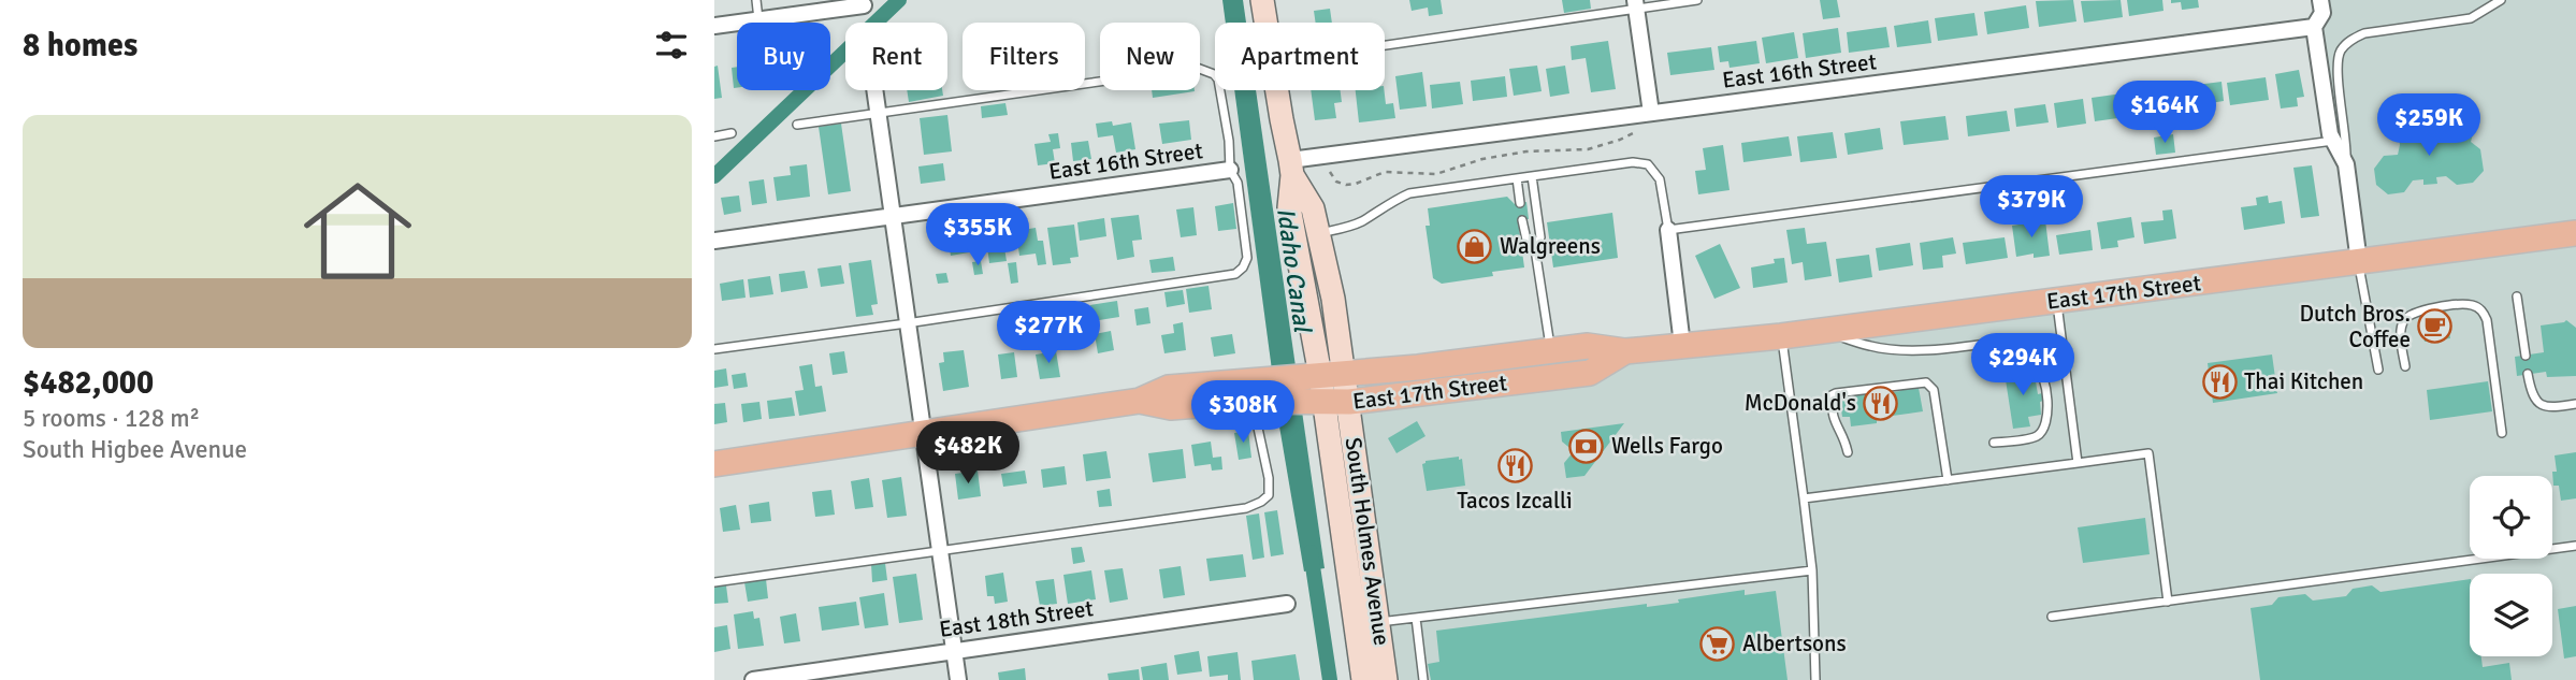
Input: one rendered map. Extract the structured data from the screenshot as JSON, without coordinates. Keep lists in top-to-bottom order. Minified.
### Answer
{"streets":{"main road":["East 17th Street","South Holmes Avenue"],"street":["East 16th Street","East 18th Street"]},"crossings":[["East 16th Street","South Holmes Avenue"],["East 17th Street","South Holmes Avenue"]],"water":["Idaho Canal"],"places":{"shop":["Walgreens"],"cafe":["Dutch Bros. Coffee"],"restaurant":["Thai Kitchen","McDonald's","Tacos Izcalli"],"bank":["Wells Fargo"],"supermarket":["Albertsons"]},"page":{"heading":"8 homes","chip":["Buy","Rent","Filters","New","Apartment"],"price":["$164K","$259K","$379K","$355K","$277K","$294K","$308K","$482K"],"list":[{"name":"$482,000","note":"5 rooms · 128 m² · South Higbee Avenue"}]}}
